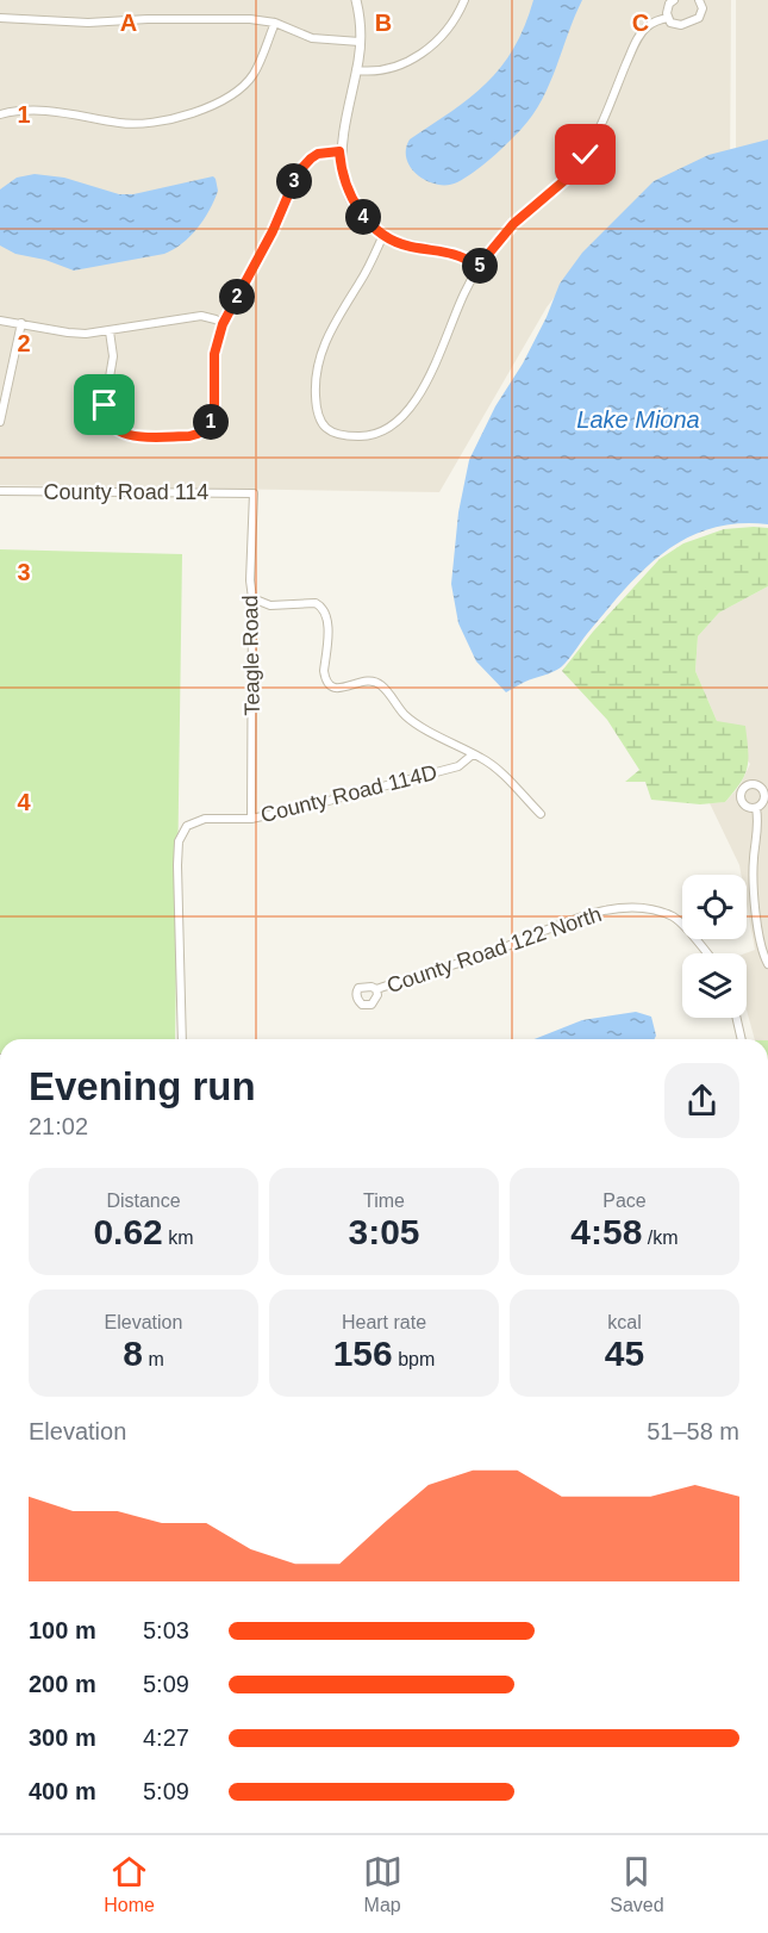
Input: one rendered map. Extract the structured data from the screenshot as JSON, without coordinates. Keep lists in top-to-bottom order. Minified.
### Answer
{"streets":{"street":["County Road 114","Teagle Road","County Road 114D","County Road 122 North"]},"crossings":[["County Road 114","Teagle Road"],["Teagle Road","County Road 114D"]],"water":["Lake Miona"],"page":{"pins":["3","4","5","2","1"],"heading":["Evening run","21:02"],"stats":[["Distance","0.62 km"],["Time","3:05"],["Pace","4:58 /km"],["Elevation","8 m"],["Heart rate","156 bpm"],["kcal","45"]],"chart":["Elevation","51–58 m"],"list":[{"name":"100 m","note":"5:03"},{"name":"200 m","note":"5:09"},{"name":"300 m","note":"4:27"},{"name":"400 m","note":"5:09"}],"tabs":["Home","Map","Saved"]},"grid":{"columns":["A","B","C"],"rows":["1","2","3","4"]}}
